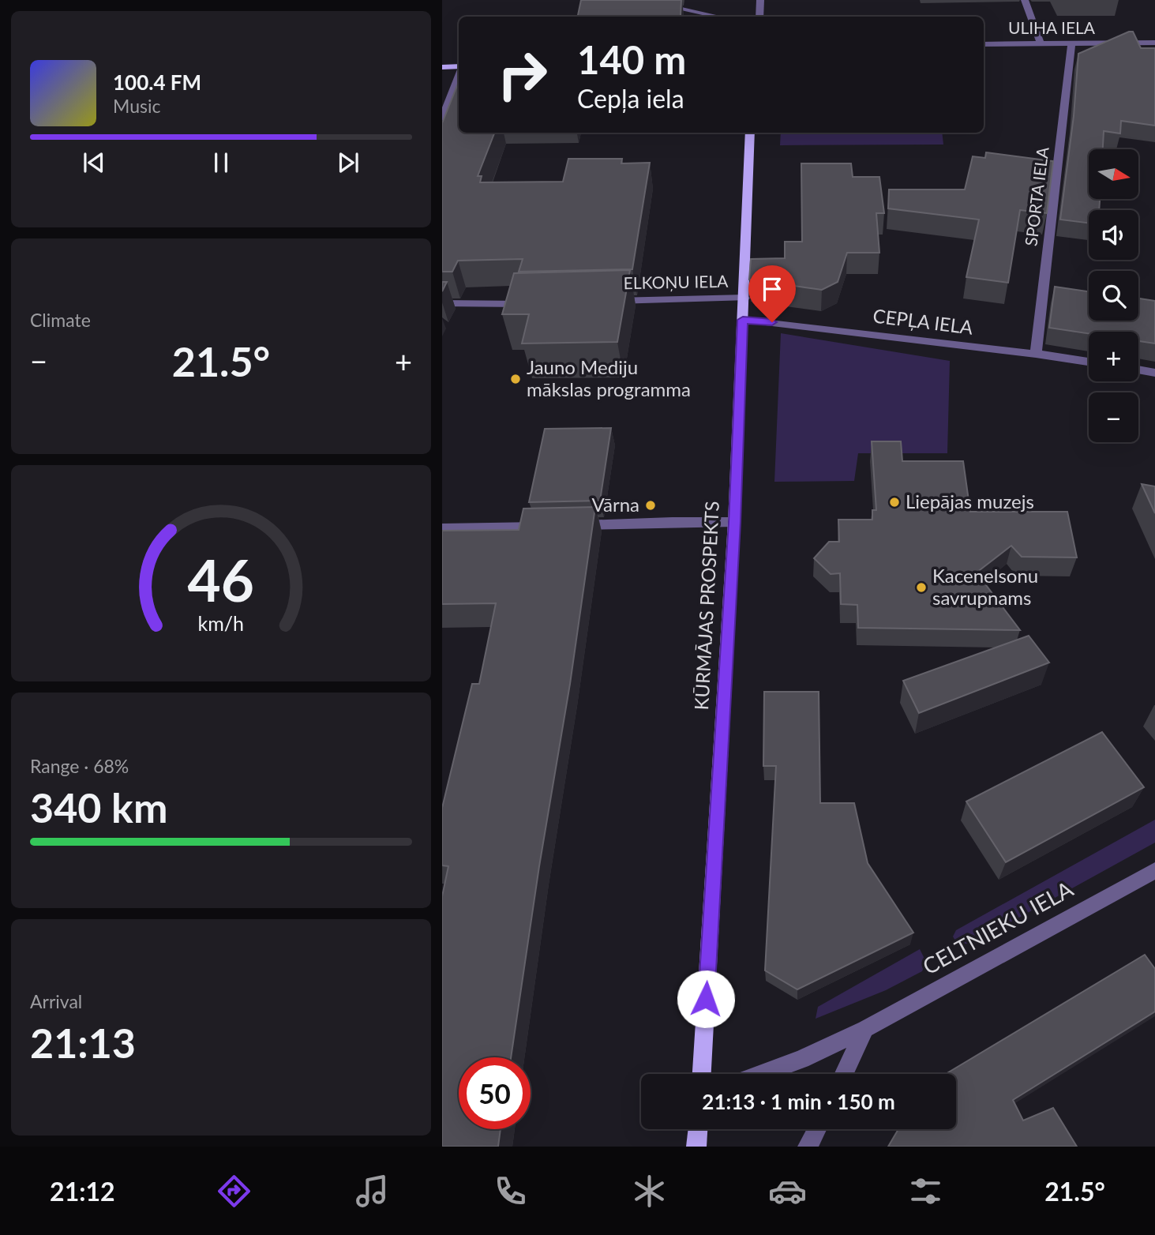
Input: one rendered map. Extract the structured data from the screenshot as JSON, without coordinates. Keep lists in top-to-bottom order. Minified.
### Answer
{"streets":{"main road":["KŪRMĀJAS PROSPEKTS"],"street":["ULIHA IELA","SPORTA IELA","ELKOŅU IELA","CEPĻA IELA","CELTNIEKU IELA"]},"crossings":[["ULIHA IELA","SPORTA IELA"],["SPORTA IELA","CEPĻA IELA"],["ELKOŅU IELA","KŪRMĀJAS PROSPEKTS"],["CEPĻA IELA","KŪRMĀJAS PROSPEKTS"]],"places":["Jauno Mediju mākslas programma","Liepājas muzejs","Vārna","Kacenelsonu savrupnams"],"north":"right","page":{"turn":["140 m","Cepļa iela"],"song":["100.4 FM","Music"],"map_buttons":["+","−"],"tile":["Climate",["Range · 68%","340 km"],["Arrival","21:13"]],"heat":["−","21.5°","+"],"limit":"50","trip":"21:13 · 1 min · 150 m","tabs":["21:12","21.5°"],"gauge":["46","km/h"]}}
